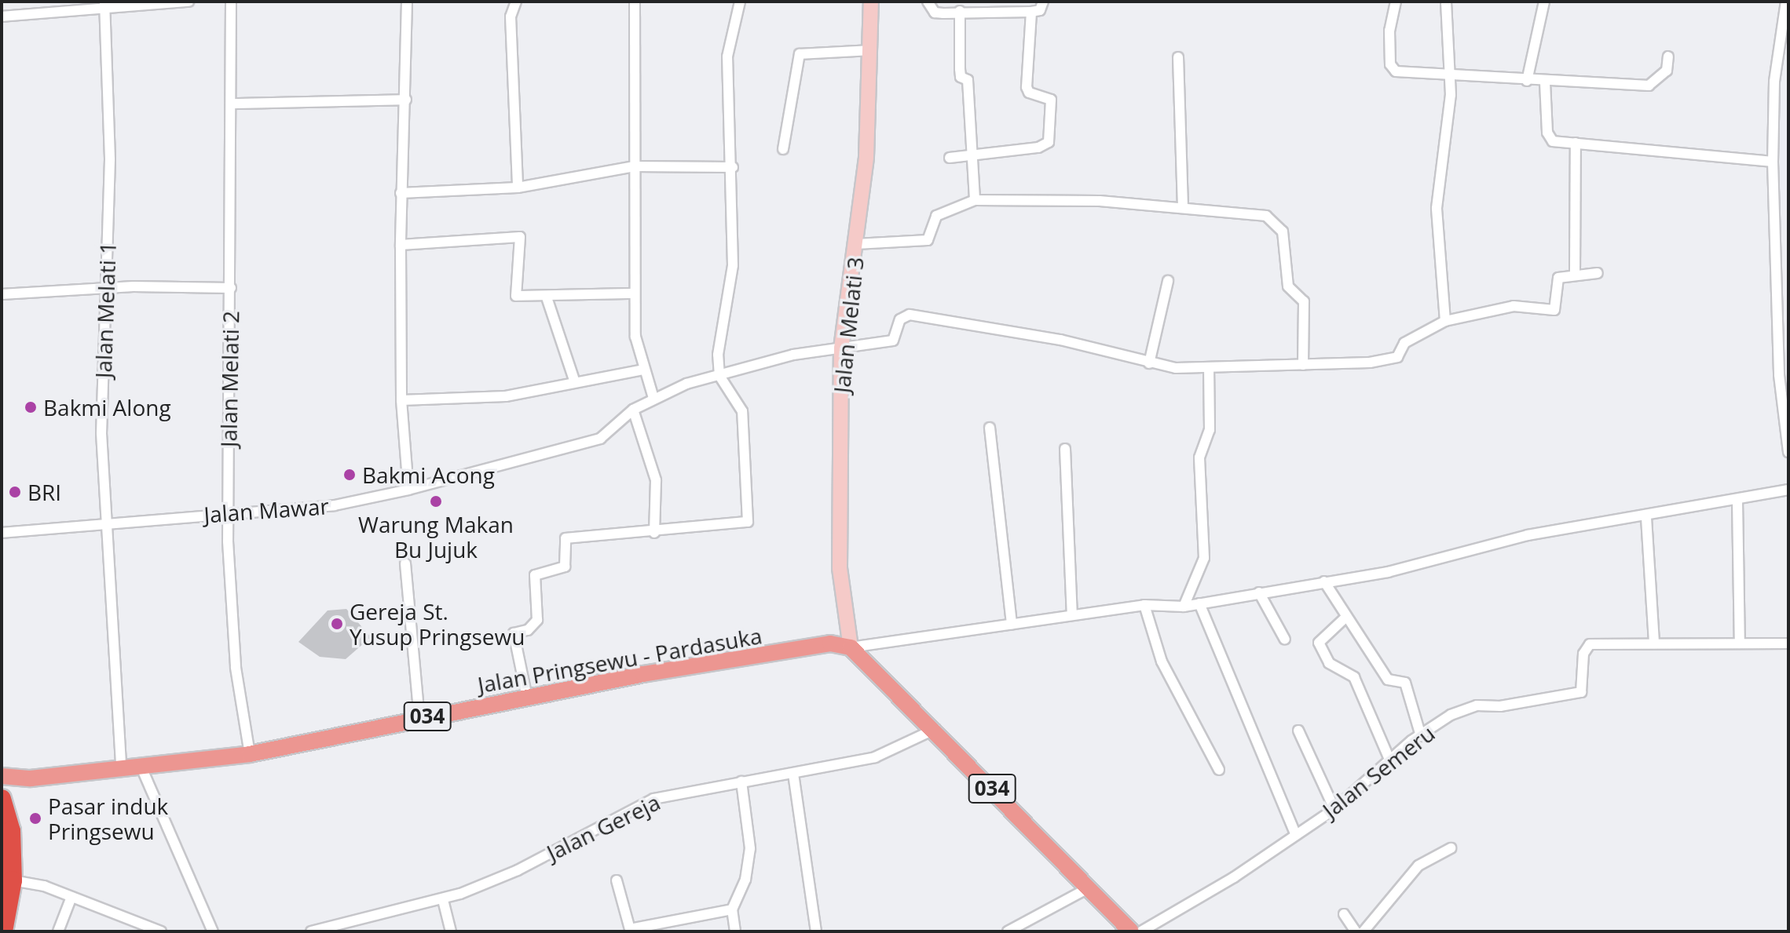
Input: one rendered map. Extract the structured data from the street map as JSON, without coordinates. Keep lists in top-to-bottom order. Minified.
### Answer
{"streets":{"main road":["Jalan Pringsewu - Pardasuka","034"],"street":["Jalan Melati 1","Jalan Melati 3","Jalan Melati 2","Jalan Mawar","Jalan Semeru","Jalan Gereja"]},"crossings":[["Jalan Melati 1","Jalan Mawar"],["Jalan Melati 1","Jalan Pringsewu - Pardasuka"],["Jalan Melati 3","Jalan Mawar"],["Jalan Melati 3","Jalan Pringsewu - Pardasuka"],["Jalan Melati 3","034"],["Jalan Melati 2","Jalan Mawar"],["Jalan Melati 2","Jalan Pringsewu - Pardasuka"],["Jalan Pringsewu - Pardasuka","034"],["034","Jalan Gereja"]],"places":["Bakmi Along","Bakmi Acong","BRI","Warung Makan Bu Jujuk","Gereja St. Yusup Pringsewu","Pasar induk Pringsewu"]}
